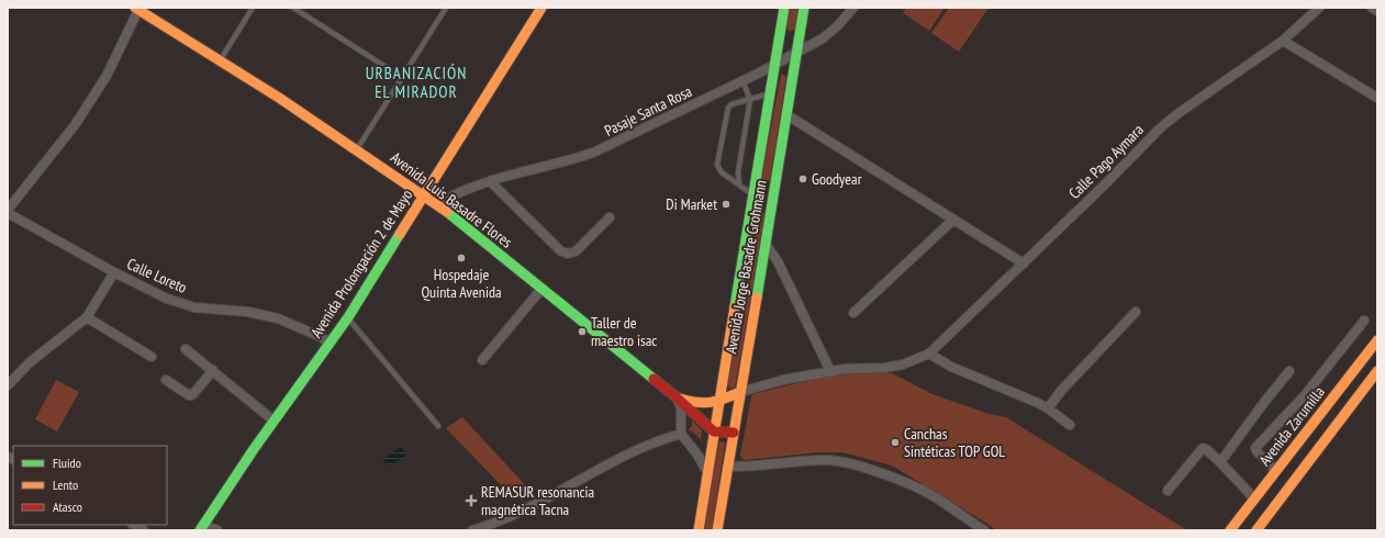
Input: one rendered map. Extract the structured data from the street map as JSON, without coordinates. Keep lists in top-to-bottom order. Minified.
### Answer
{"streets":{"main road":["Avenida Luis Basadre Flores","Avenida Prolongación 2 de Mayo","Avenida Jorge Basadre Grohmann","Avenida Zarumilla"],"street":["Pasaje Santa Rosa","Calle Pago Aymara","Calle Loreto"]},"crossings":[["Pasaje Santa Rosa","Avenida Luis Basadre Flores"],["Pasaje Santa Rosa","Avenida Jorge Basadre Grohmann"],["Avenida Luis Basadre Flores","Avenida Prolongación 2 de Mayo"],["Avenida Luis Basadre Flores","Avenida Jorge Basadre Grohmann"],["Avenida Prolongación 2 de Mayo","Calle Loreto"]],"districts":["URBANIZACIÓN EL MIRADOR"],"places":{"other":["Goodyear","Di Market","Hospedaje Quinta Avenida","Taller de maestro isac","Canchas Sintéticas TOP GOL"],"health":["REMASUR resonancia magnética Tacna"]},"legend":["Fluido","Lento","Atasco"]}
